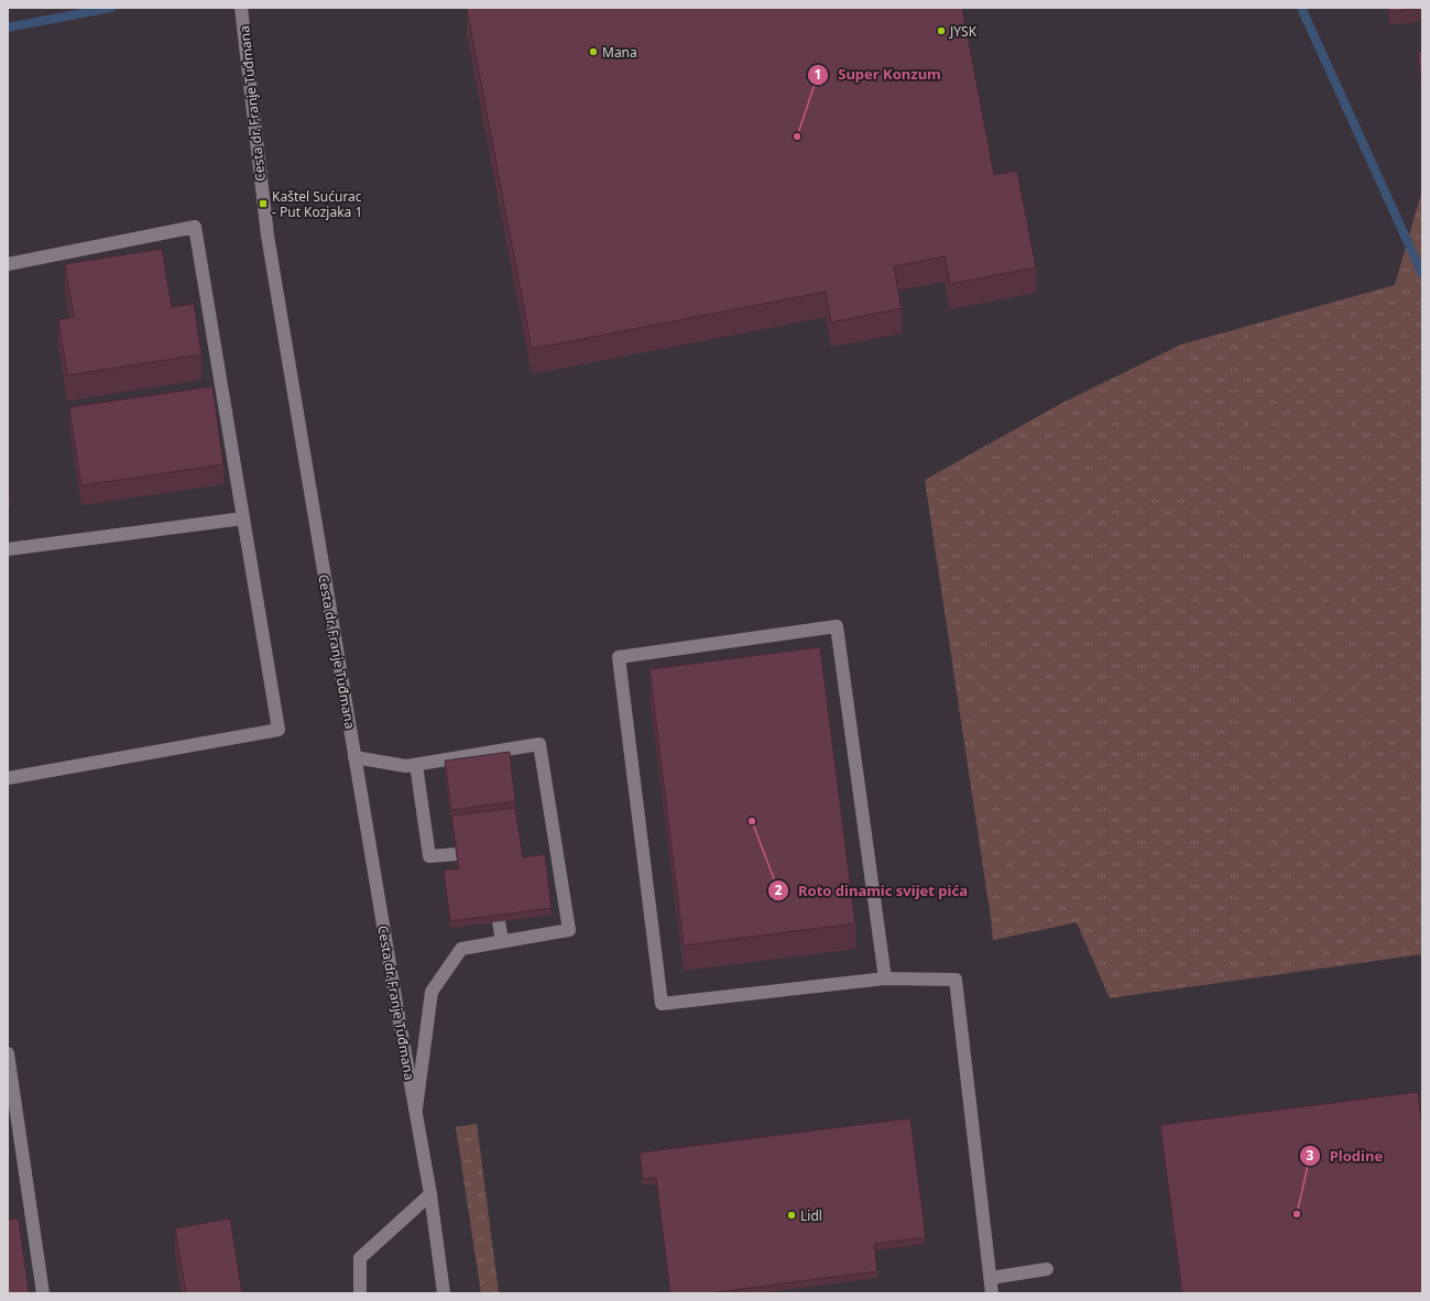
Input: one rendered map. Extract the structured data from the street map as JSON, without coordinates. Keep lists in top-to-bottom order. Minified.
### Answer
{"streets":{"main road":["Cesta dr. Franje Tuđmana"]},"places":{"other":["JYSK","Mana","Super Konzum","Roto dinamic svijet pića","Plodine","Lidl"],"transit":["Kaštel Sućurac - Put Kozjaka 1"]}}
